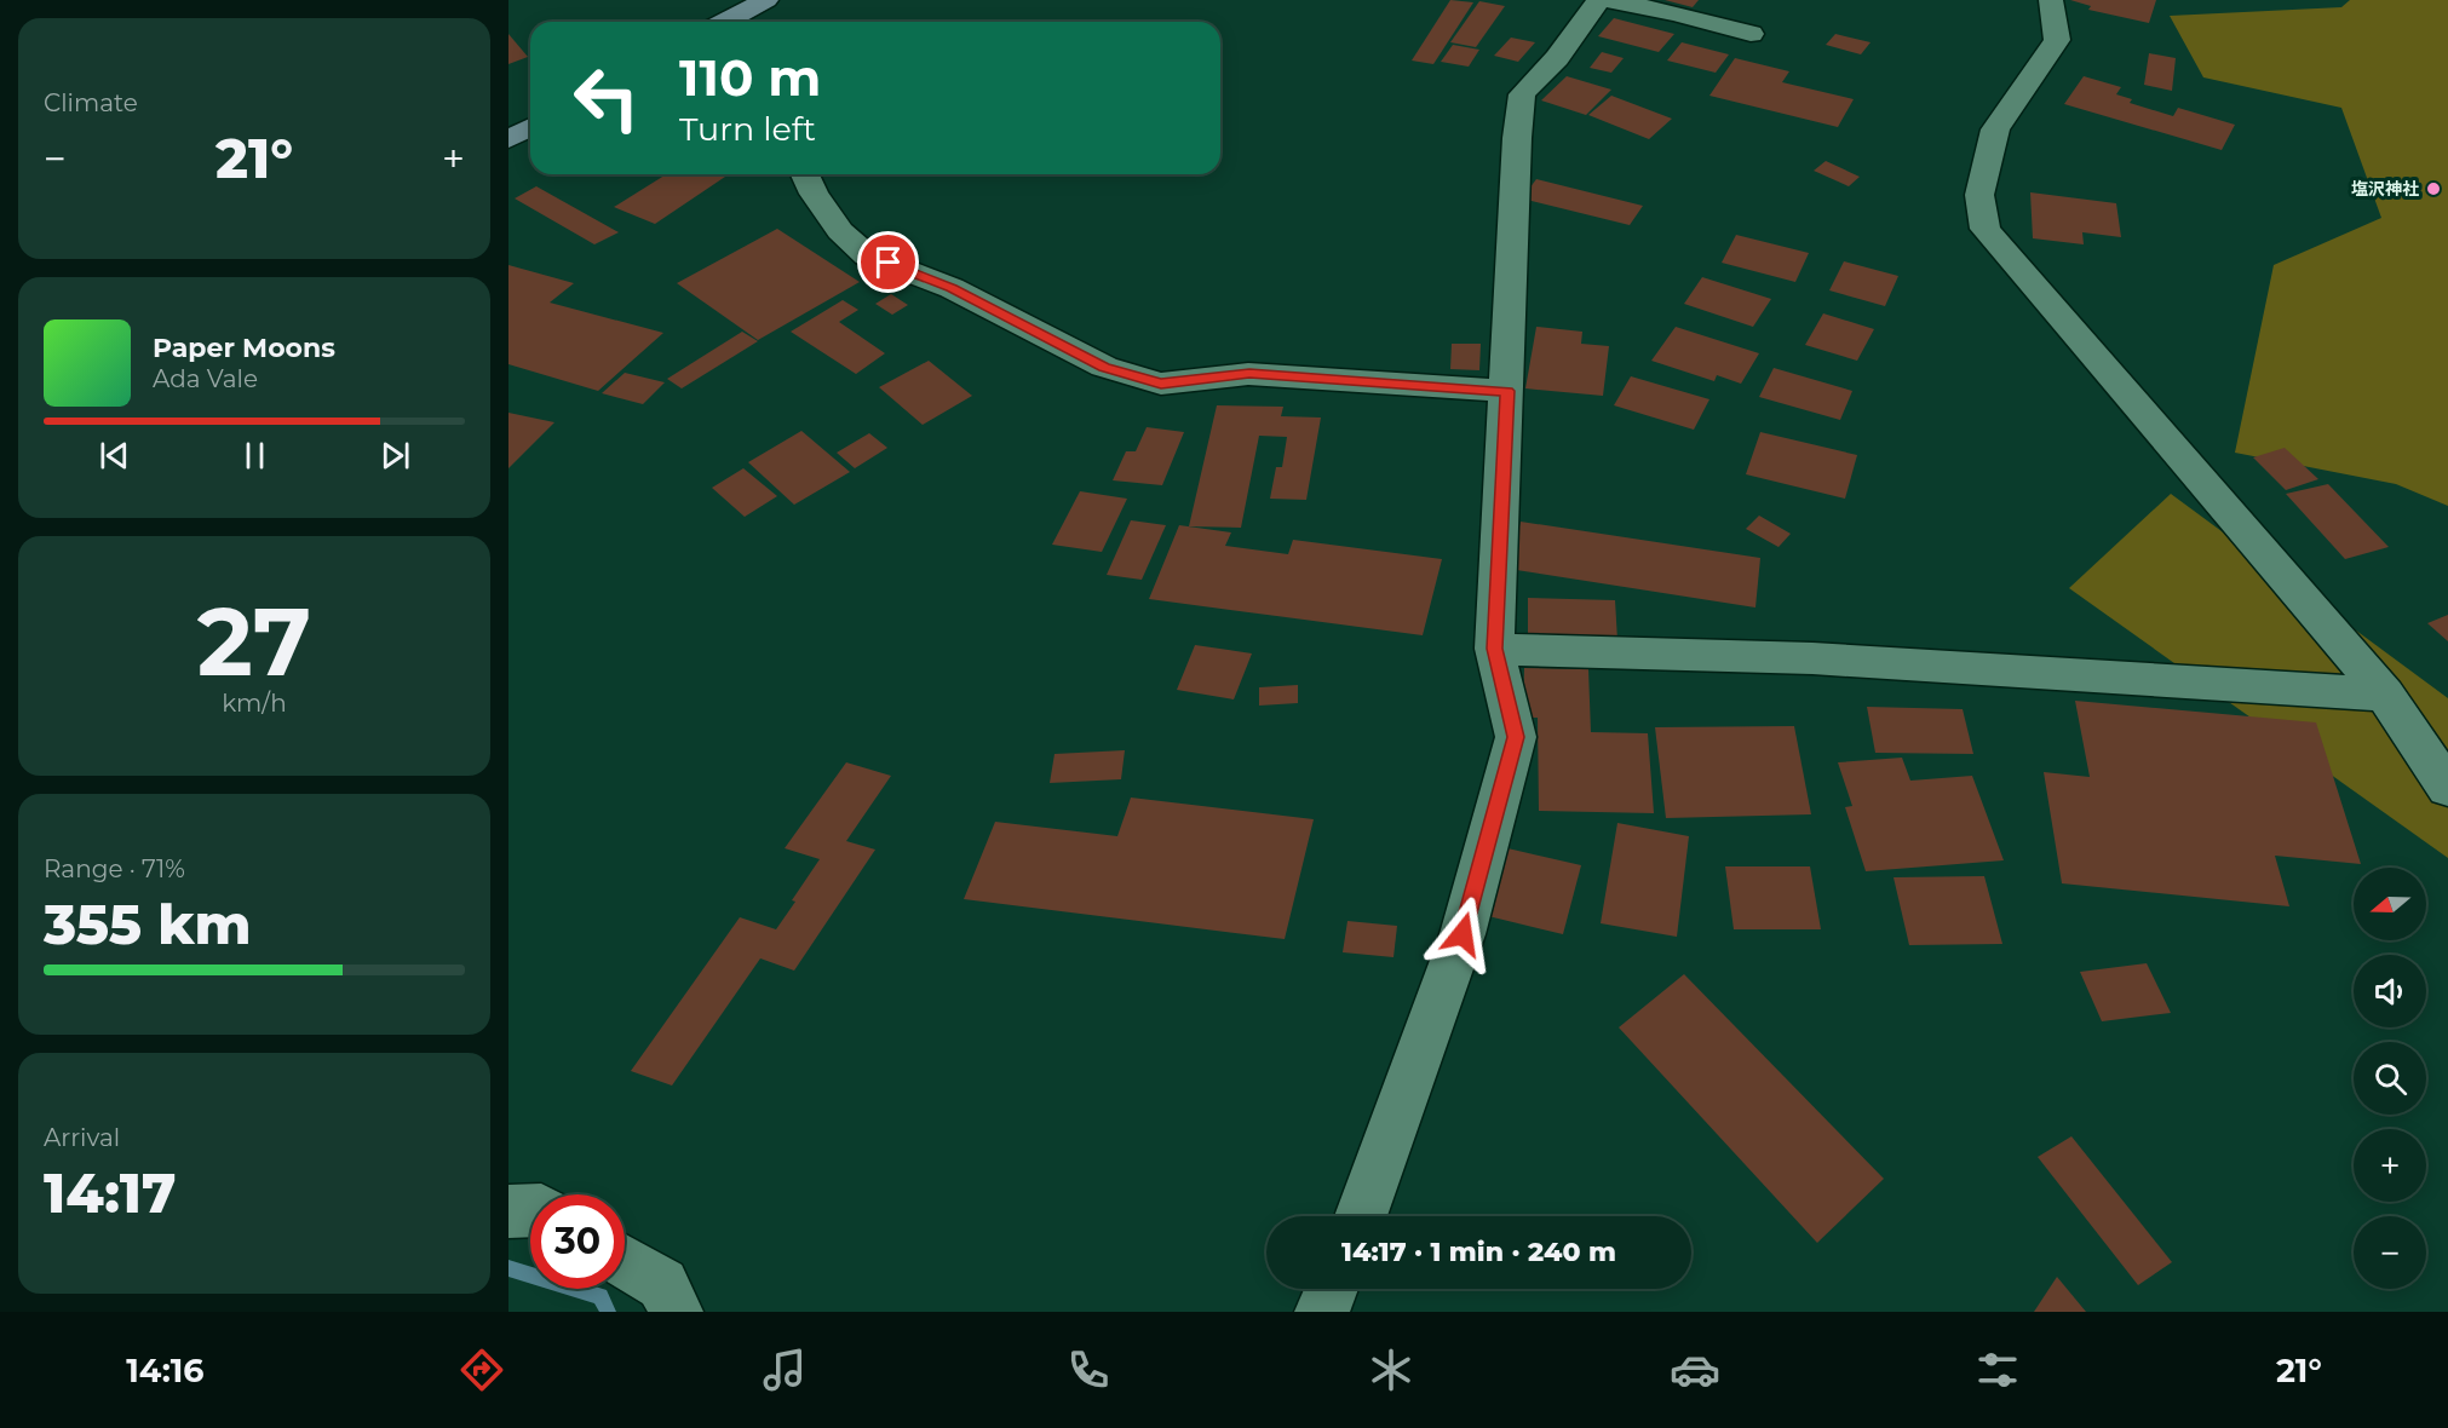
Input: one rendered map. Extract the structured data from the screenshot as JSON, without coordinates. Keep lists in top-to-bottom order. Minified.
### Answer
{"places":["塩沢神社"],"north":"left","page":{"tile":["Climate",["27","km/h"],["Range · 71%","355 km"],["Arrival","14:17"]],"turn":["110 m","Turn left"],"heat":["−","21°","+"],"song":["Paper Moons","Ada Vale"],"map_buttons":["+","−"],"limit":"30","trip":"14:17 · 1 min · 240 m","tabs":["14:16","21°"]}}
